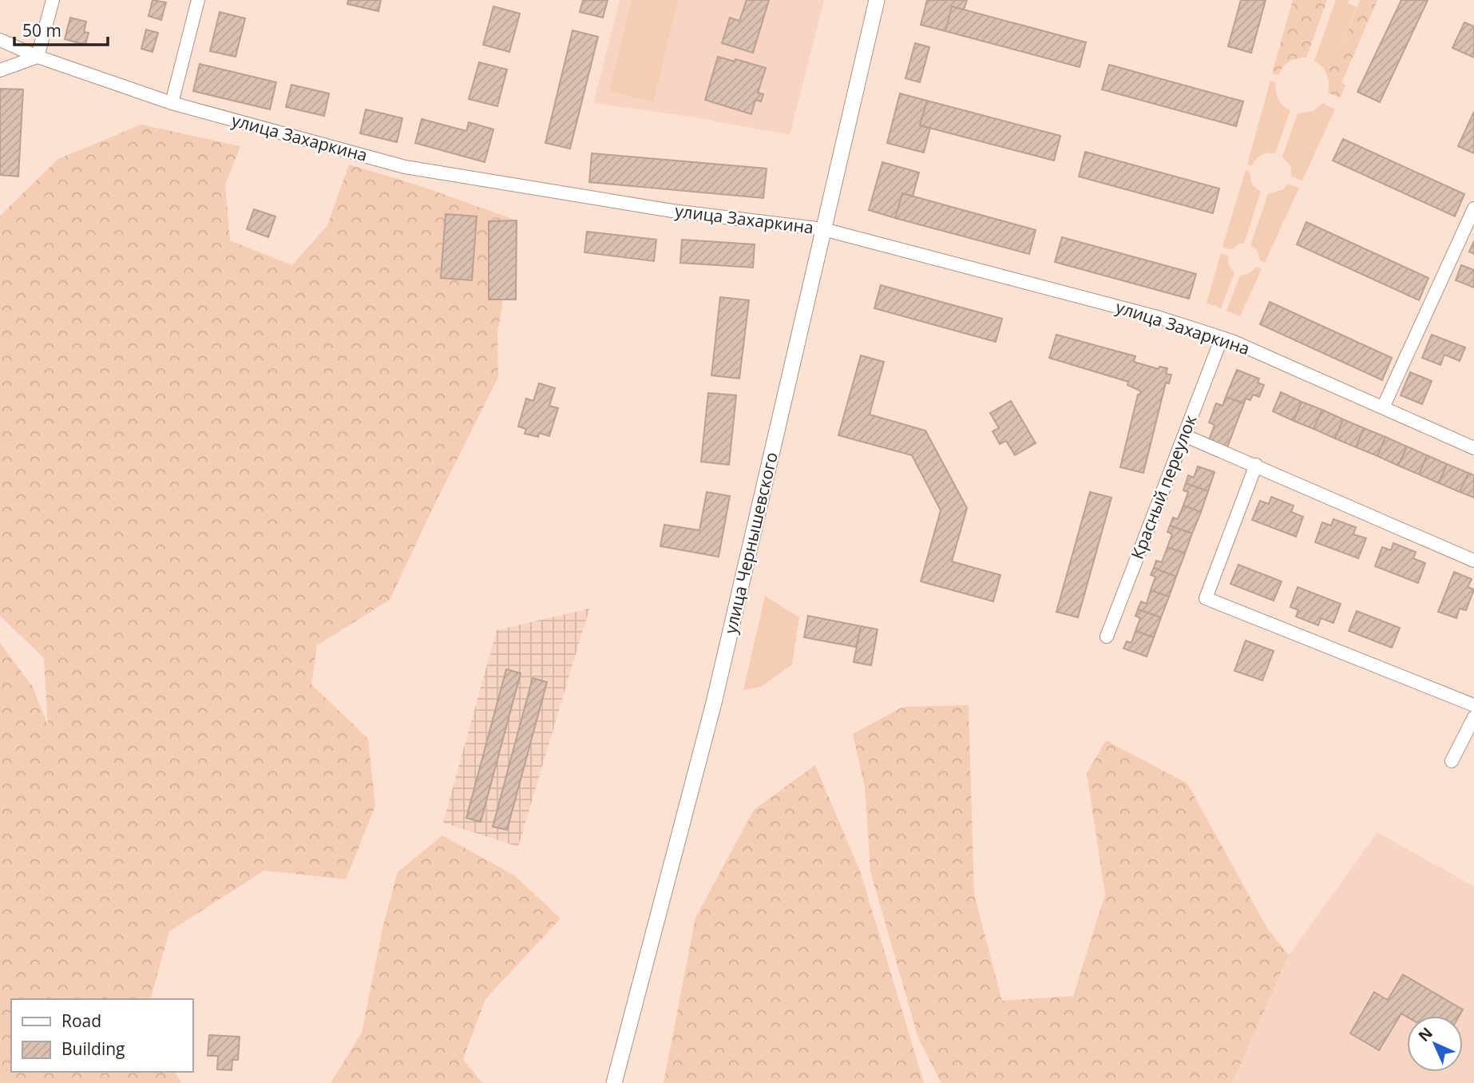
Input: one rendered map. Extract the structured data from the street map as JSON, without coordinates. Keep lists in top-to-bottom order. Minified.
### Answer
{"streets":{"main road":["улица Чернышевского"],"street":["улица Захаркина","Красный переулок"]},"crossings":[["улица Захаркина","Красный переулок"],["улица Захаркина","улица Чернышевского"]],"legend":["Road","Building"],"scale_bar":"50 m","north":"top left"}
